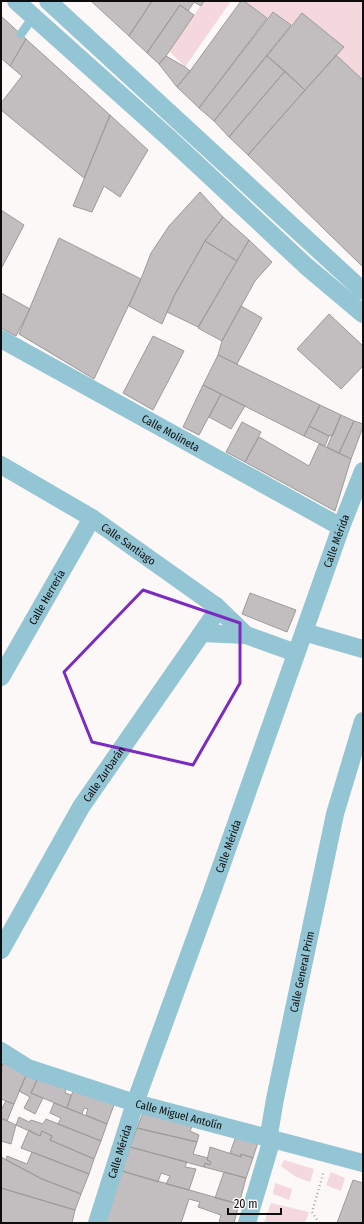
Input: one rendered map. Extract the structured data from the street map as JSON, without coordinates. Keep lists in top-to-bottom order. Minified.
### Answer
{"streets":{"street":["Calle Molineta","Calle Mérida","Calle Santiago","Calle Herrería","Calle Zurbarán","Calle General Prim","Calle Miguel Antolín"]},"crossings":[["Calle Molineta","Calle Mérida"],["Calle Mérida","Calle Santiago"],["Calle Mérida","Calle Miguel Antolín"],["Calle Santiago","Calle Herrería"],["Calle Santiago","Calle Zurbarán"],["Calle General Prim","Calle Miguel Antolín"]],"scale_bar":"20 m"}
